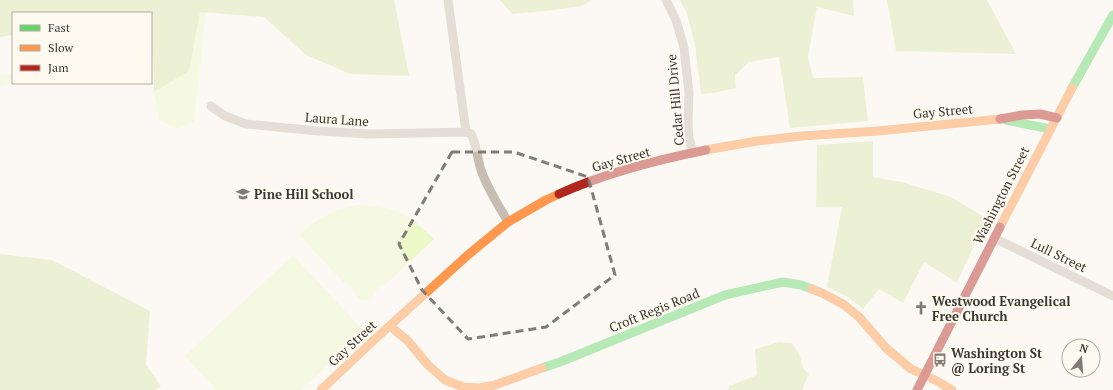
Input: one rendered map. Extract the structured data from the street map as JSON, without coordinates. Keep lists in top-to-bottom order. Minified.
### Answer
{"streets":{"street":["Cedar Hill Drive","Gay Street","Laura Lane","Washington Street","Lull Street","Croft Regis Road"]},"crossings":[["Cedar Hill Drive","Gay Street"],["Gay Street","Washington Street"],["Gay Street","Croft Regis Road"],["Washington Street","Lull Street"],["Washington Street","Croft Regis Road"]],"places":{"school or university":["Pine Hill School"],"church":["Westwood Evangelical Free Church"],"bus stop":["Washington St @ Loring St"]},"legend":["Fast","Slow","Jam"],"north":"top"}
